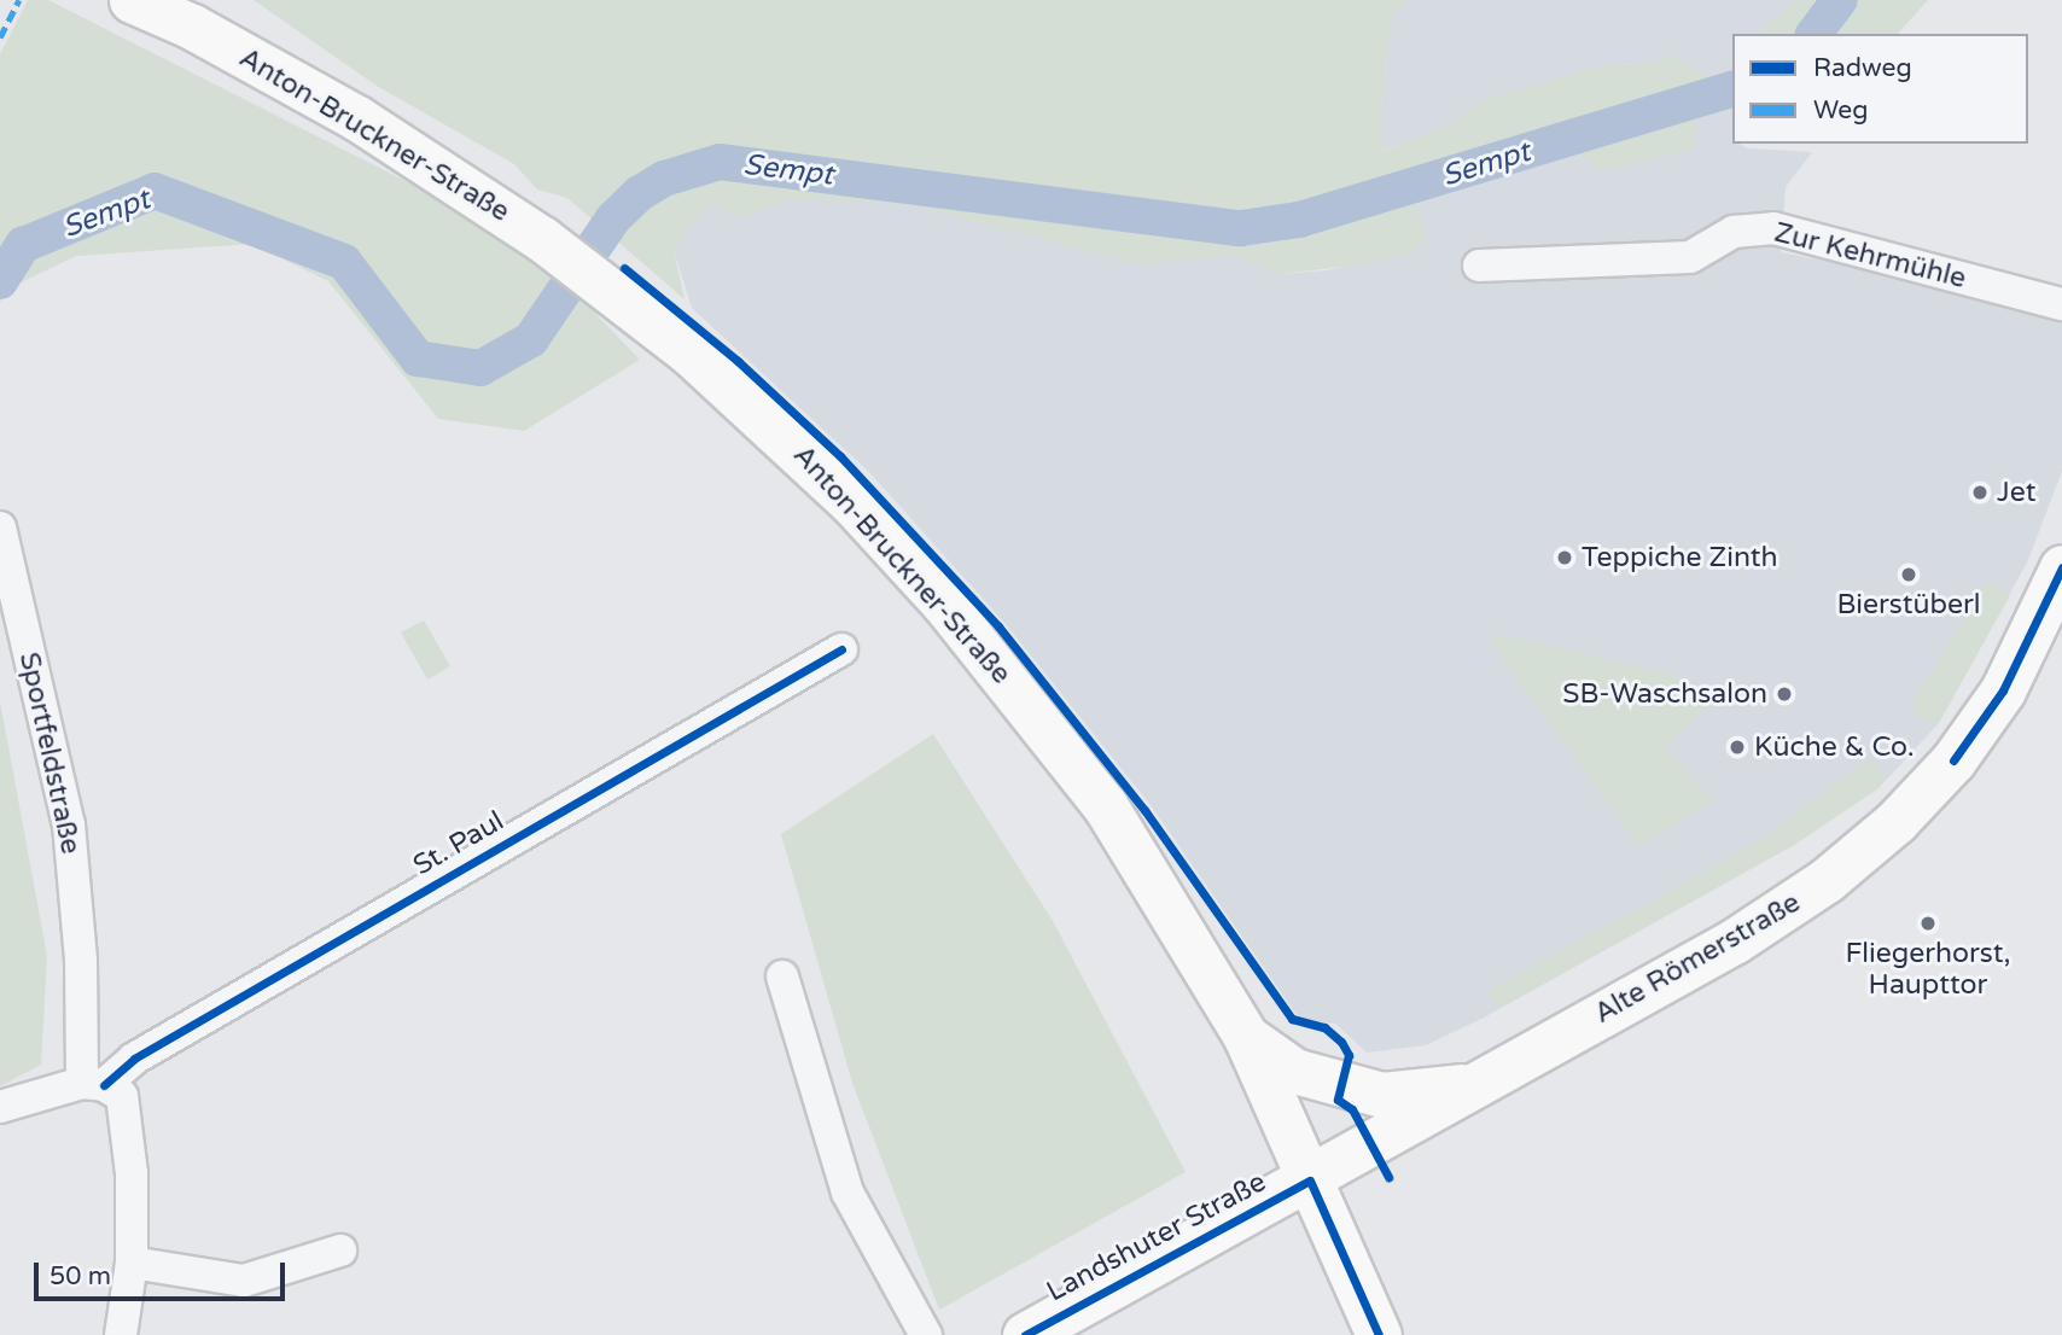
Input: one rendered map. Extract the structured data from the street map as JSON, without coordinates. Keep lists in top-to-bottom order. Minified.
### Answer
{"streets":{"main road":["Anton-Bruckner-Straße","Alte Römerstraße","Landshuter Straße"],"street":["Zur Kehrmühle","Sportfeldstraße","St. Paul"]},"crossings":[["Anton-Bruckner-Straße","Alte Römerstraße"],["Anton-Bruckner-Straße","Landshuter Straße"],["Sportfeldstraße","St. Paul"],["Alte Römerstraße","Landshuter Straße"]],"water":["Sempt"],"places":["Jet","Teppiche Zinth","Bierstüberl","SB-Waschsalon","Küche & Co.","Fliegerhorst, Haupttor"],"legend":["Radweg","Weg"],"scale_bar":"50 m"}
